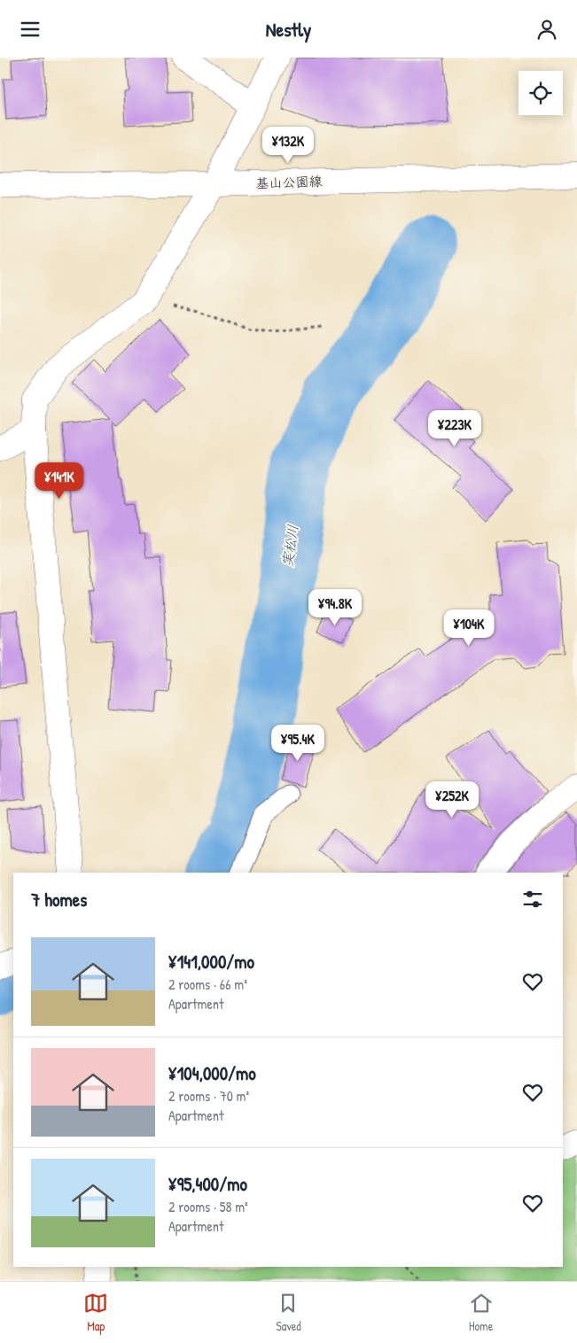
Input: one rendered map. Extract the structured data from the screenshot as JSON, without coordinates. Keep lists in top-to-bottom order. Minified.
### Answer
{"streets":{"street":["基山公園線"]},"water":["実松川"],"page":{"header":"Nestly","price":["¥132K","¥223K","¥141K","¥94.8K","¥104K","¥95.4K","¥252K"],"heading":"7 homes","list":[{"name":"¥141,000/mo","note":"2 rooms · 66 m² · Apartment"},{"name":"¥104,000/mo","note":"2 rooms · 70 m² · Apartment"},{"name":"¥95,400/mo","note":"2 rooms · 58 m² · Apartment"}],"tabs":["Map","Saved","Home"]}}
